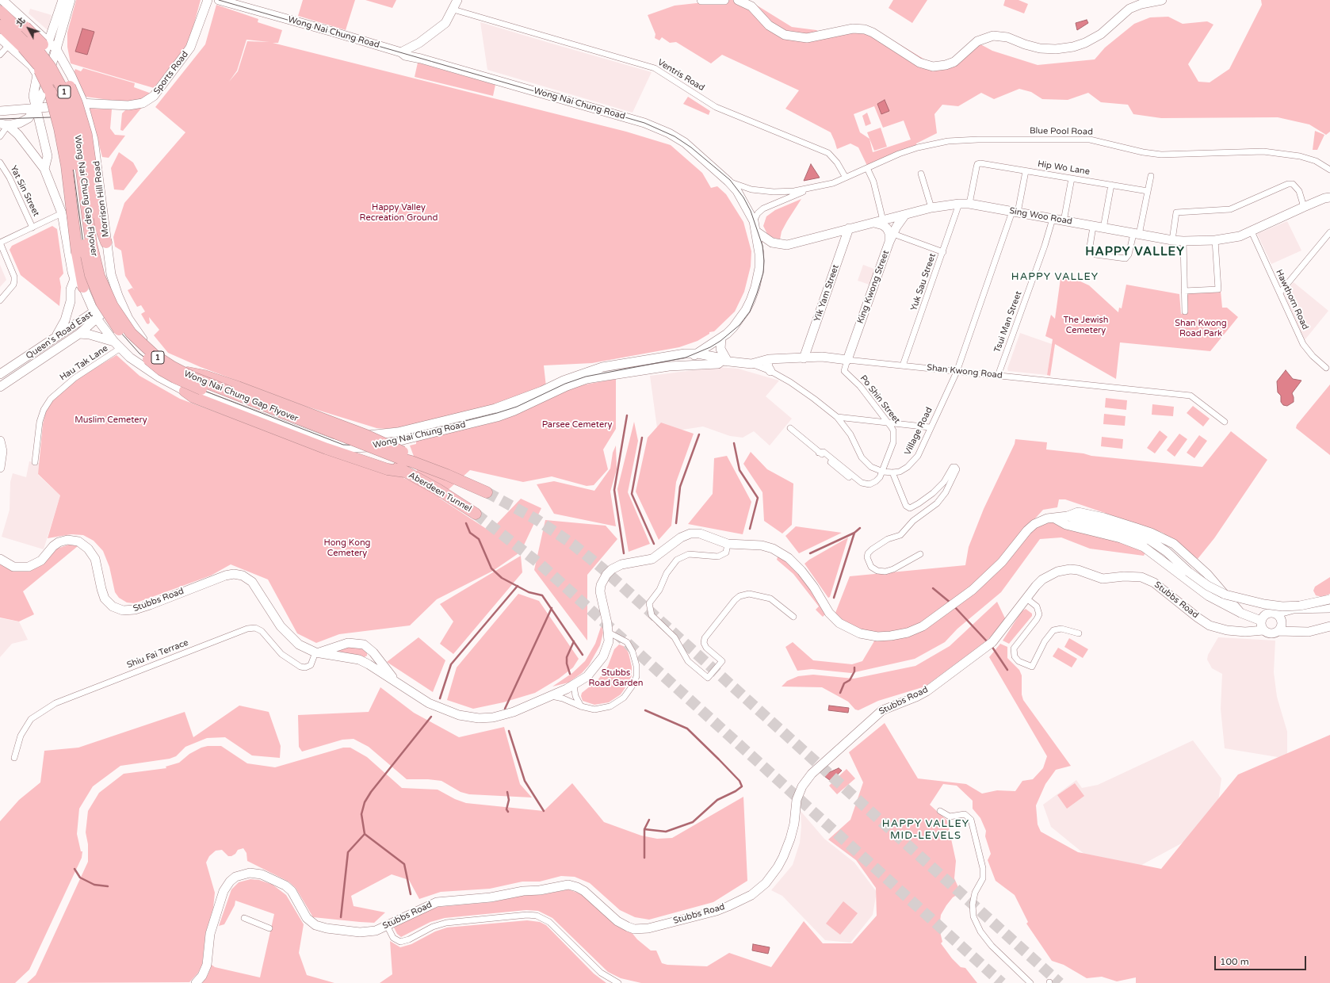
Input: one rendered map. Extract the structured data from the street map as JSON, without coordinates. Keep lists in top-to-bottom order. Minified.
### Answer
{"streets":{"highway":["1","Wong Nai Chung Gap Flyover","Aberdeen Tunnel"],"main road":["Wong Nai Chung Road","Sports Road","Morrison Hill Road","Sing Woo Road","King Kwong Street","Yik Yam Street","Queen's Road East","Shan Kwong Road","Stubbs Road"],"street":["Ventris Road","Blue Pool Road","Hip Wo Lane","Yat Sin Street","Yuk Sau Street","Hawthorn Road","Tsui Man Street","Hau Tak Lane","Po Shin Street","Village Road","Shiu Fai Terrace"]},"crossings":[["Wong Nai Chung Road","Blue Pool Road"],["Wong Nai Chung Road","Morrison Hill Road"],["Wong Nai Chung Road","Sing Woo Road"],["Wong Nai Chung Road","Queen's Road East"],["Wong Nai Chung Road","Hau Tak Lane"],["Wong Nai Chung Road","Shan Kwong Road"],["Sports Road","Morrison Hill Road"],["Ventris Road","Blue Pool Road"],["1","Wong Nai Chung Gap Flyover"],["Hip Wo Lane","Sing Woo Road"],["Hip Wo Lane","Village Road"],["Wong Nai Chung Gap Flyover","Morrison Hill Road"],["Wong Nai Chung Gap Flyover","Aberdeen Tunnel"],["Morrison Hill Road","Queen's Road East"],["Sing Woo Road","Yuk Sau Street"],["Sing Woo Road","King Kwong Street"],["Sing Woo Road","Yik Yam Street"],["Sing Woo Road","Hawthorn Road"],["Sing Woo Road","Tsui Man Street"],["Sing Woo Road","Village Road"],["Yuk Sau Street","Shan Kwong Road"],["King Kwong Street","Shan Kwong Road"],["King Kwong Street","Po Shin Street"],["Yik Yam Street","Shan Kwong Road"],["Tsui Man Street","Shan Kwong Road"],["Shan Kwong Road","Po Shin Street"],["Shan Kwong Road","Village Road"],["Po Shin Street","Village Road"],["Stubbs Road","Shiu Fai Terrace"]],"districts":["HAPPY VALLEY","HAPPY VALLEY","HAPPY VALLEY MID-LEVELS"],"parks":["Happy Valley Recreation Ground","The Jewish Cemetery","Shan Kwong Road Park","Muslim Cemetery","Parsee Cemetery","Hong Kong Cemetery","Stubbs Road Garden"],"scale_bar":"100 m","north":"top left"}
